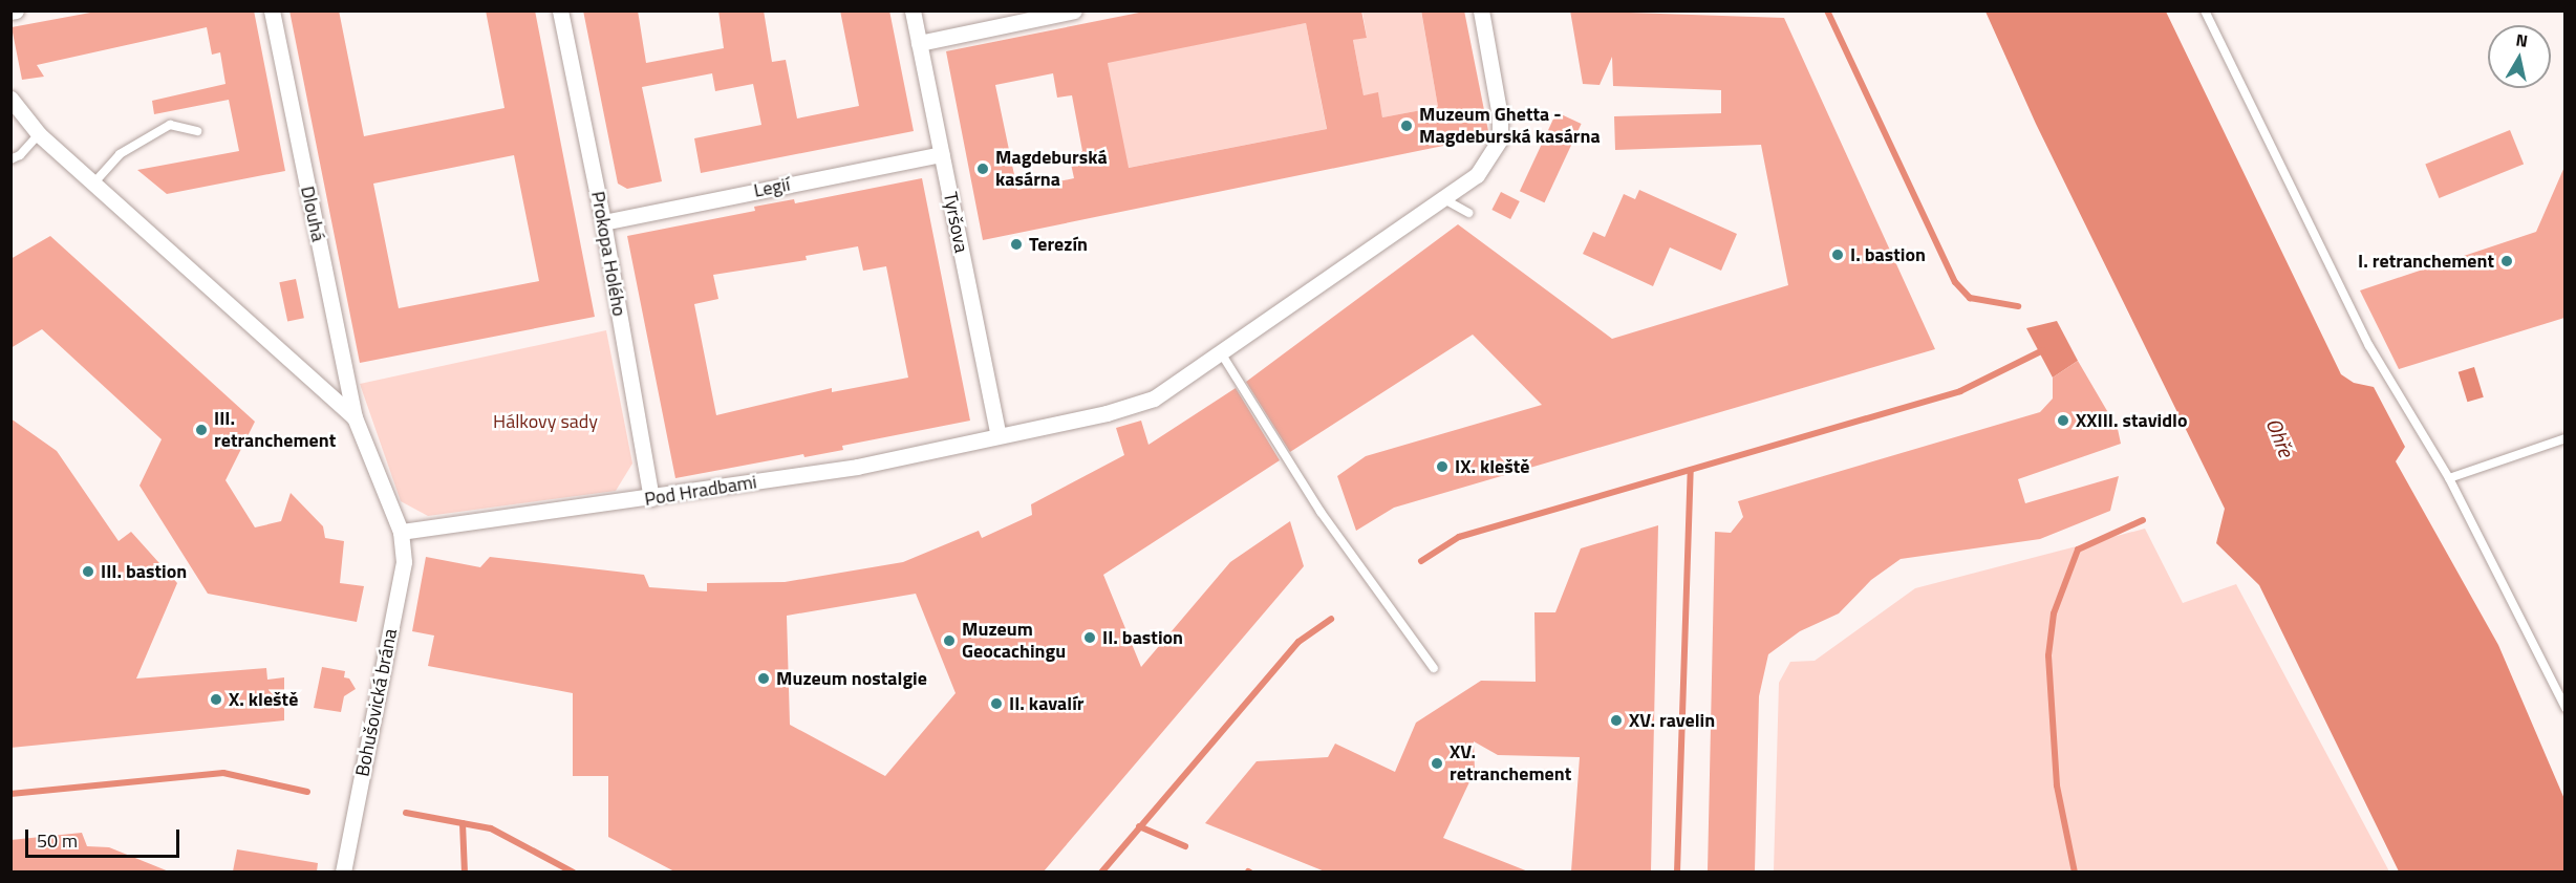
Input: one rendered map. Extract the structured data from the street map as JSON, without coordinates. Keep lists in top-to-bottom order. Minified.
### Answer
{"streets":{"street":["Legií","Dlouhá","Tyršova","Prokopa Holého","Pod Hradbami","Bohušovická brána"]},"crossings":[["Legií","Tyršova"],["Legií","Prokopa Holého"],["Dlouhá","Pod Hradbami"],["Dlouhá","Bohušovická brána"],["Tyršova","Pod Hradbami"],["Prokopa Holého","Pod Hradbami"],["Pod Hradbami","Bohušovická brána"]],"water":["Ohře"],"parks":["Hálkovy sady"],"places":["Muzeum Ghetta - Magdeburská kasárna","Magdeburská kasárna","Terezín","I. bastion","I. retranchement","XXIII. stavidlo","III. retranchement","IX. kleště","III. bastion","II. bastion","Muzeum Geocachingu","Muzeum nostalgie","X. kleště","II. kavalír","XV. ravelin","XV. retranchement"],"scale_bar":"50 m","north":"top"}
